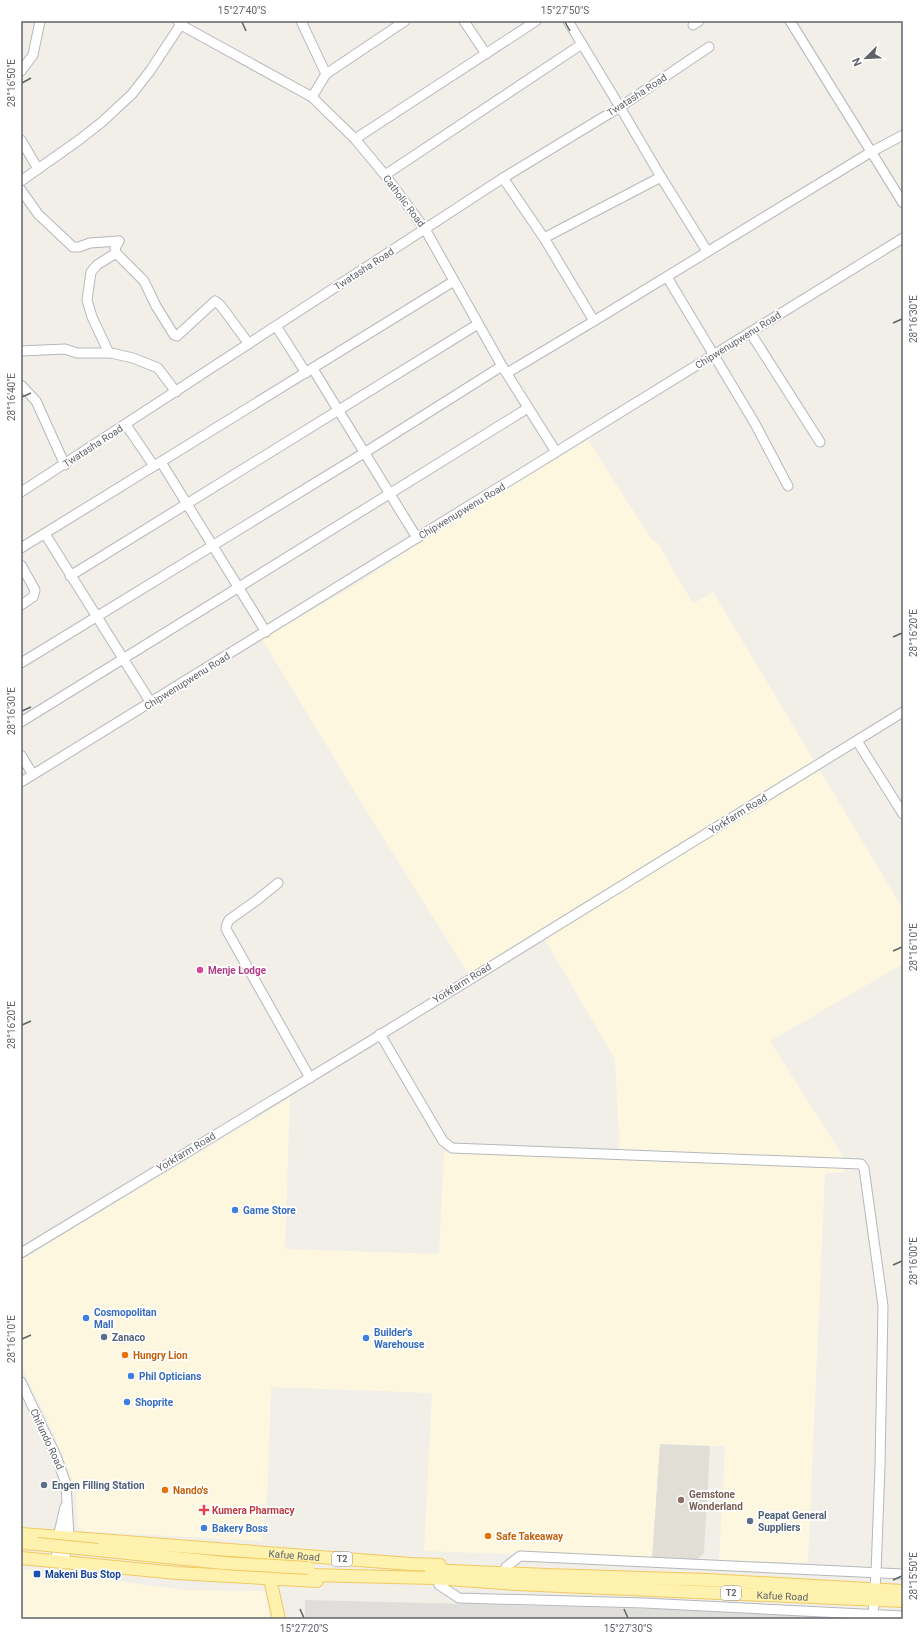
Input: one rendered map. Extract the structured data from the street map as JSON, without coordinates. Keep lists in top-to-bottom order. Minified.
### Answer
{"streets":{"main road":["Kafue Road","T2"],"street":["Twatasha Road","Catholic Road","Chipwenupwenu Road","Yorkfarm Road","Chifundo Road"]},"crossings":[["Twatasha Road","Catholic Road"],["Catholic Road","Chipwenupwenu Road"],["Chifundo Road","Kafue Road"]],"places":{"other":["Menje Lodge","Game Store","Cosmopolitan Mall","Zanaco","Builder's Warehouse","Hungry Lion","Phil Opticians","Shoprite","Engen Filling Station","Nando's","Gemstone Wonderland","Peapat General Suppliers","Bakery Boss","Safe Takeaway"],"health":["Kumera Pharmacy"],"transit":["Makeni Bus Stop"]},"north":"bottom left","coordinates":["15°27'40\"S","15°27'50\"S","28°16'50\"E","28°16'30\"E","28°16'40\"E","28°16'20\"E","28°16'10\"E","28°16'00\"E","28°15'50\"E","15°27'20\"S","15°27'30\"S"]}
